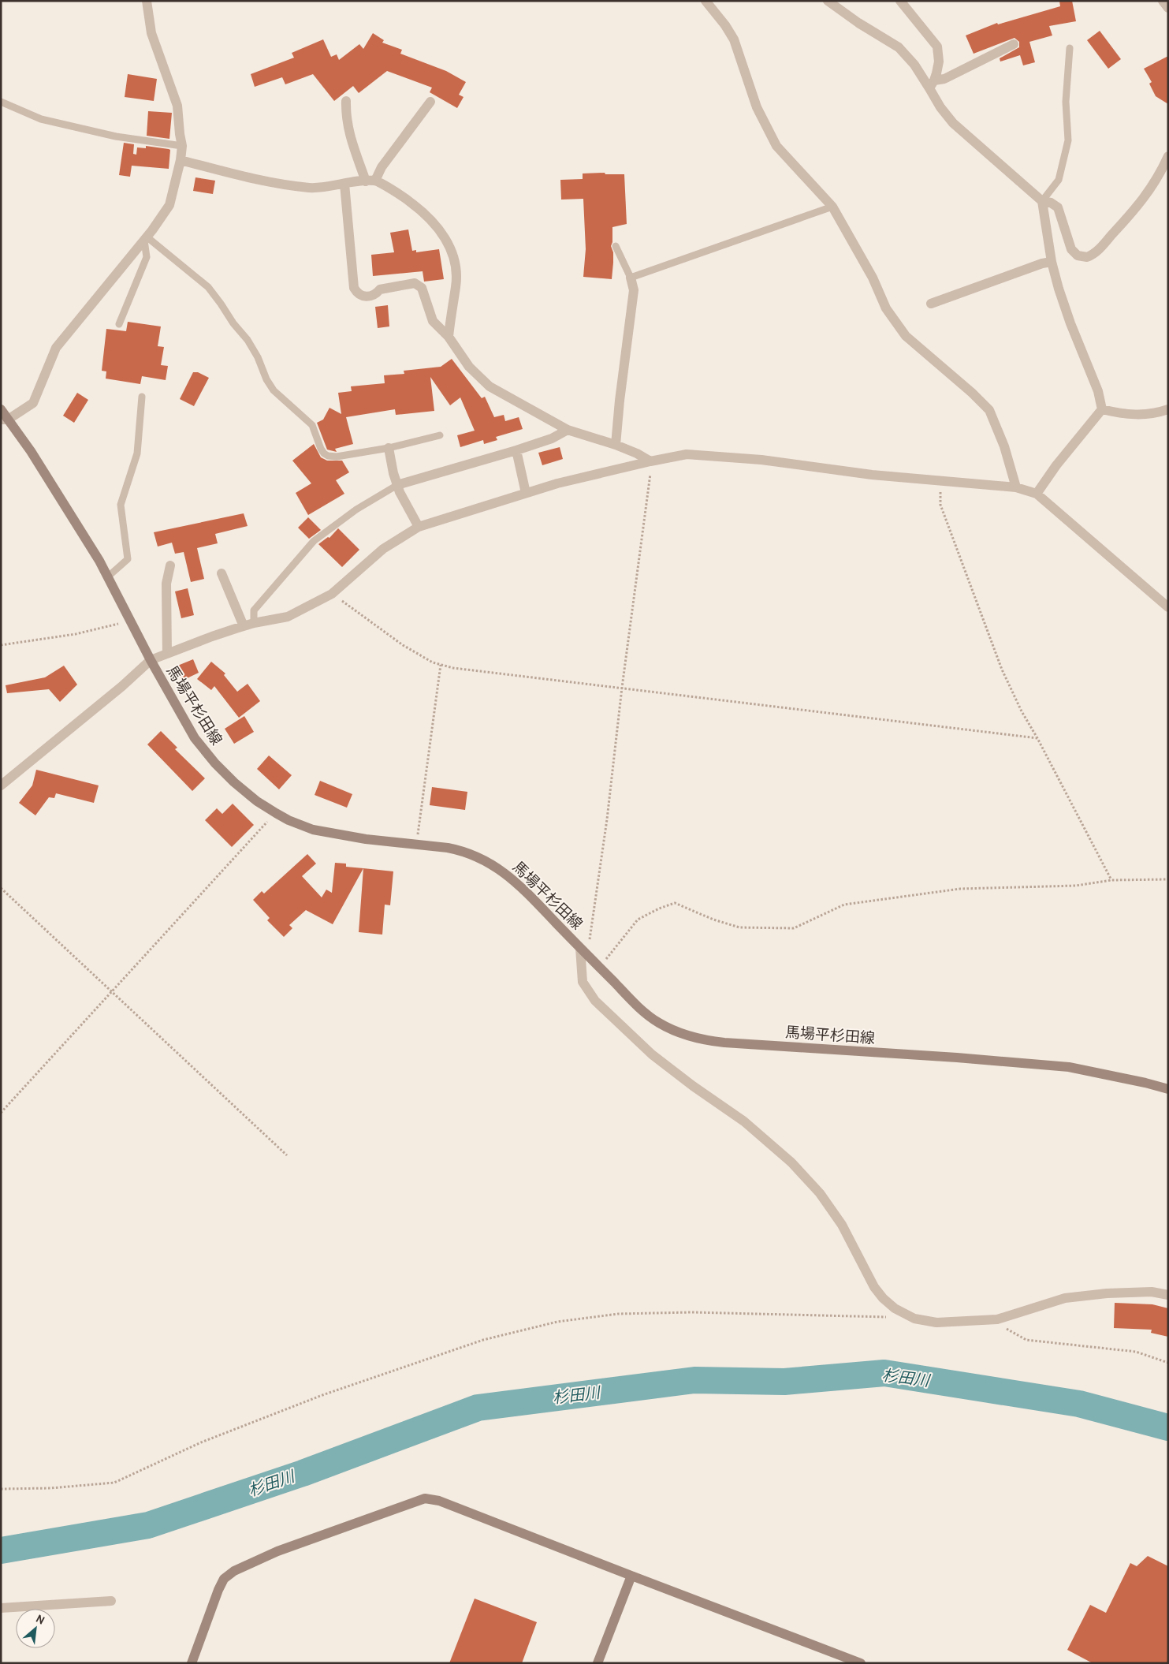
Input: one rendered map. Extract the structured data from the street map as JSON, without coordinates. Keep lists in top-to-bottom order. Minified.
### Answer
{"streets":{"main road":["馬場平杉田線"]},"water":["杉田川"],"north":"top right"}
